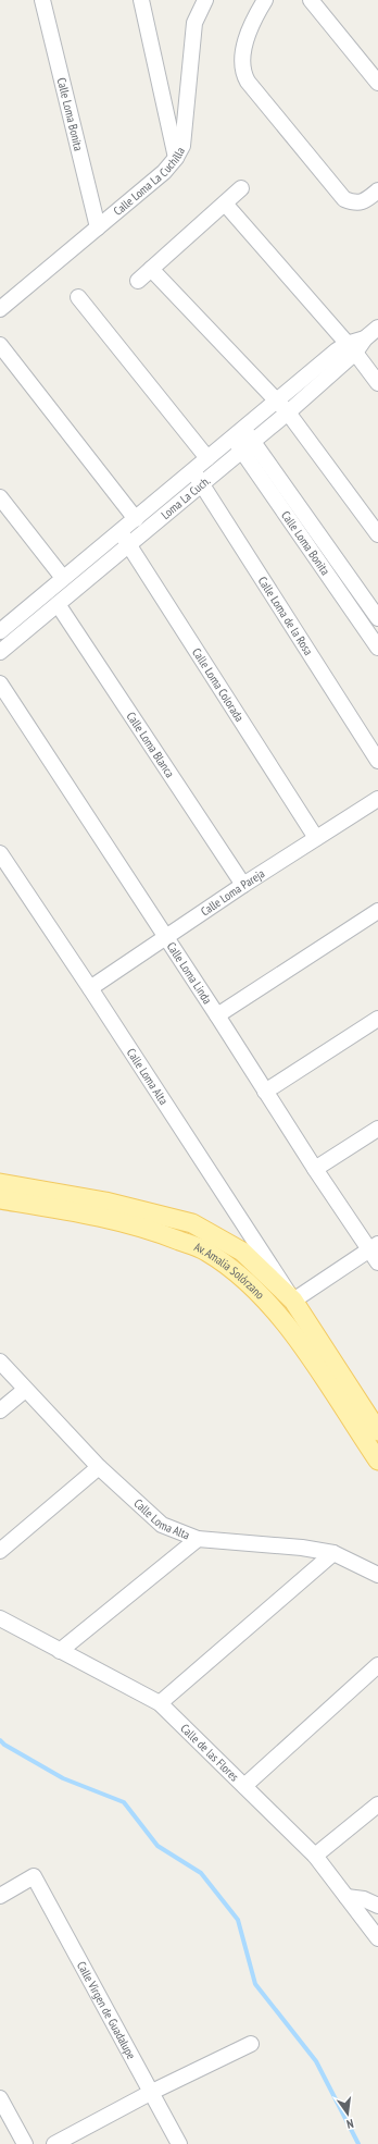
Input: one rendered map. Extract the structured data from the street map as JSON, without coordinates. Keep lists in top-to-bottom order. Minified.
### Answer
{"streets":{"main road":["Av. Amalia Solórzano"],"street":["Calle Loma Bonita","Calle Loma La Cuchilla","Loma La Cuch.","Calle Loma de la Rosa","Calle Loma Colorada","Calle Loma Blanca","Calle Loma Pareja","Calle Loma Linda","Calle Loma Alta","Calle de las Flores","Calle Virgen de Guadalupe"]},"crossings":[["Calle Loma Bonita","Calle Loma La Cuchilla"],["Calle Loma Bonita","Loma La Cuch."],["Loma La Cuch.","Calle Loma de la Rosa"],["Loma La Cuch.","Calle Loma Colorada"],["Loma La Cuch.","Calle Loma Blanca"],["Calle Loma Colorada","Calle Loma Pareja"],["Calle Loma Blanca","Calle Loma Pareja"],["Calle Loma Pareja","Calle Loma Linda"],["Calle Loma Pareja","Calle Loma Alta"],["Calle Loma Alta","Av. Amalia Solórzano"]],"north":"bottom"}
